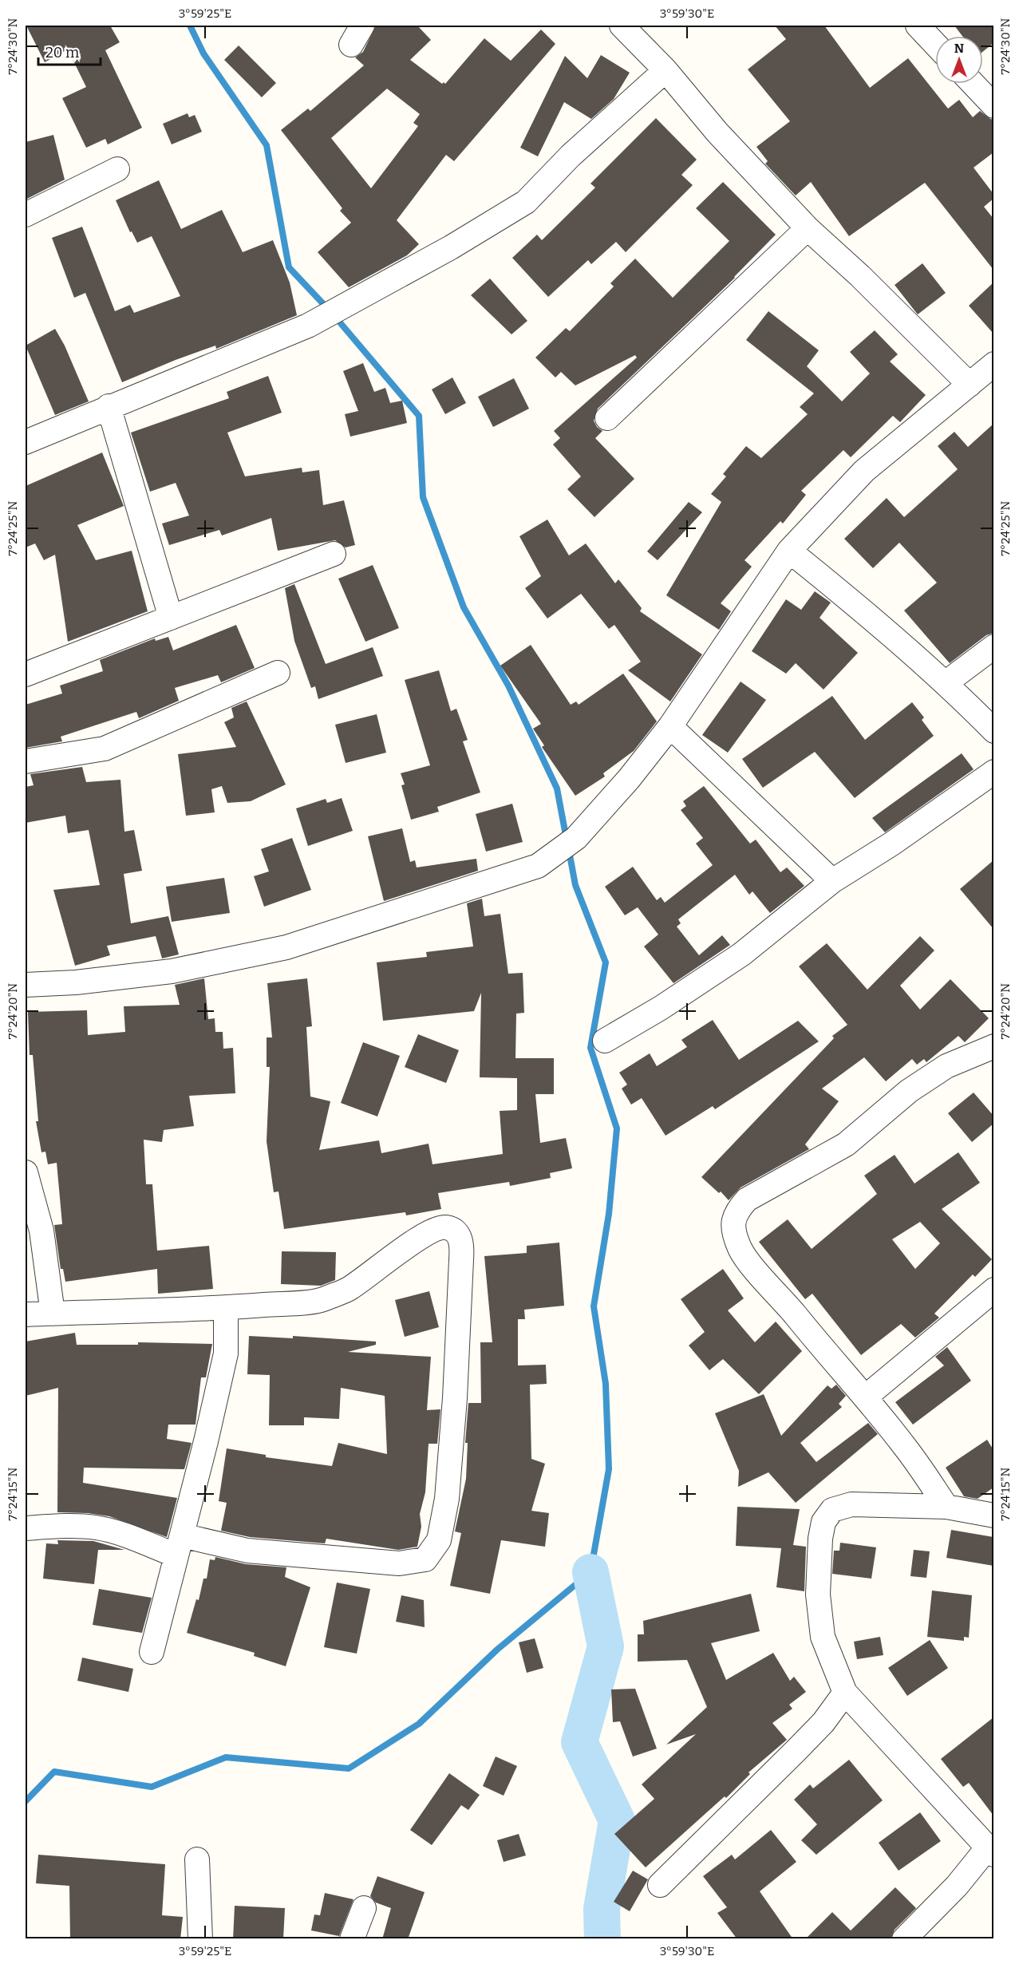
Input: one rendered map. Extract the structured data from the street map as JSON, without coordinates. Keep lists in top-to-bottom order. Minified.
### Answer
{"scale_bar":"20 m","north":"top","coordinates":["3°59'25\"E","3°59'30\"E","7°24'30\"N","7°24'25\"N","7°24'20\"N","7°24'15\"N"]}
